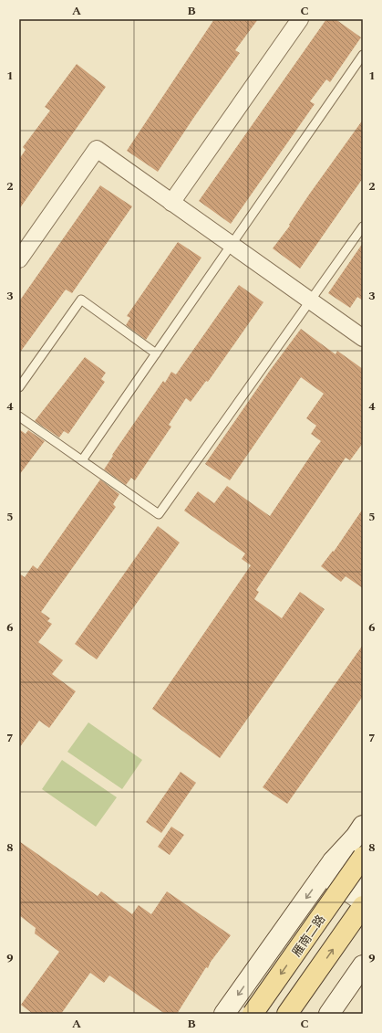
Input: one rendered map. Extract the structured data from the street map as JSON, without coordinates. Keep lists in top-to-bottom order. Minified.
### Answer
{"streets":{"main road":["雁南二路"]},"grid":{"columns":["A","B","C"],"rows":["1","2","3","4","5","6","7","8","9"]}}
